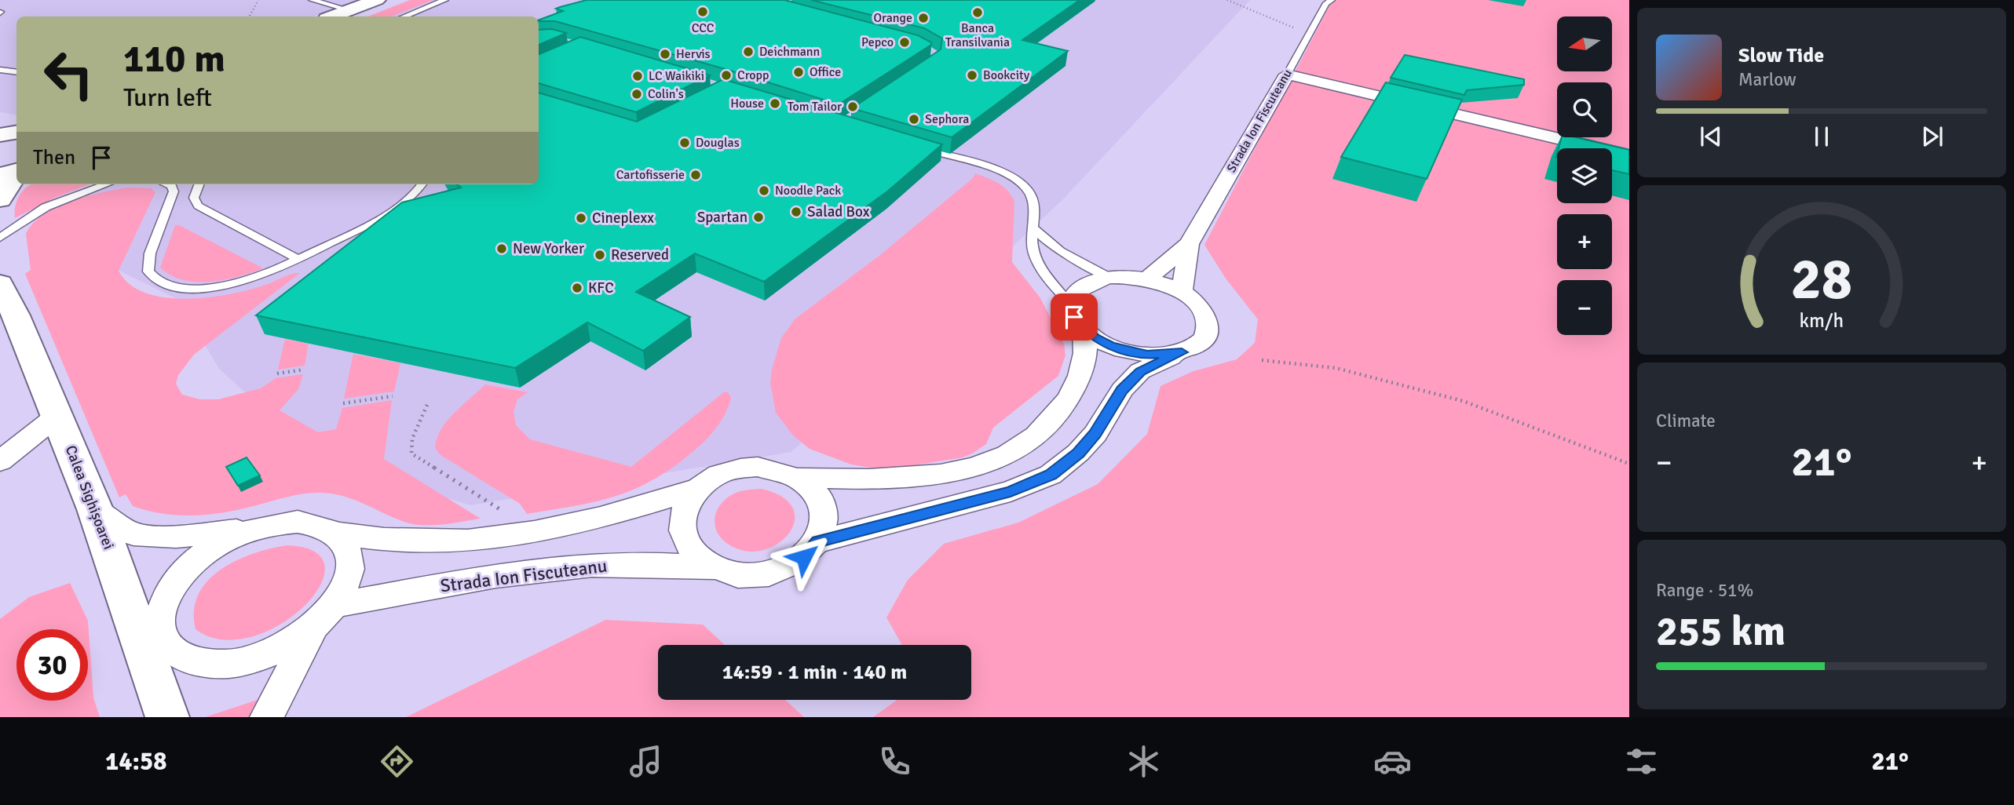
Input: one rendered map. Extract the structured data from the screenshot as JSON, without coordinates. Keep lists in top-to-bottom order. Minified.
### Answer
{"streets":{"main road":["Calea Sighișoarei"],"street":["Strada Ion Fiscuteanu"]},"crossings":[["Strada Ion Fiscuteanu","Calea Sighișoarei"]],"places":["CCC","Banca Transilvania","Orange","Pepco","Deichmann","Hervis","Office","Cropp","Bookcity","LC Waikiki","Colin's","House","Tom Tailor","Sephora","Douglas","Cartofisserie","Noodle Pack","Salad Box","Spartan","Cineplexx","New Yorker","Reserved","KFC"],"north":"left","page":{"map_buttons":["+","−"],"turn":["110 m","Turn left"],"song":["Slow Tide","Marlow"],"then":"Then","tile":["Climate",["Range · 51%","255 km"]],"heat":["−","21°","+"],"limit":"30","trip":"14:59 · 1 min · 140 m","tabs":["14:58","21°"],"gauge":["28","km/h"]}}
